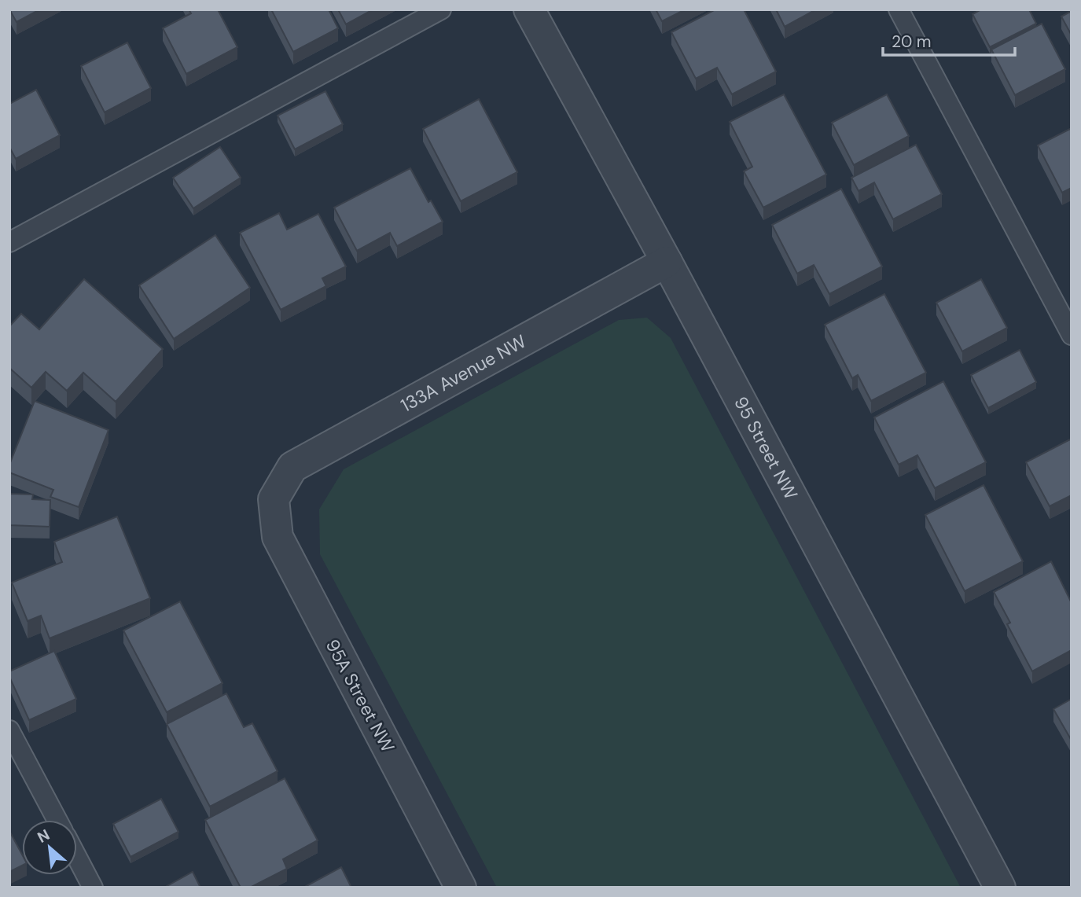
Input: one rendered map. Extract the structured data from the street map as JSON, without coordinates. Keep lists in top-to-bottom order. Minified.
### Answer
{"streets":{"street":["133A Avenue NW","95 Street NW","95A Street NW"]},"crossings":[["133A Avenue NW","95 Street NW"],["133A Avenue NW","95A Street NW"]],"scale_bar":"20 m","north":"top left"}
